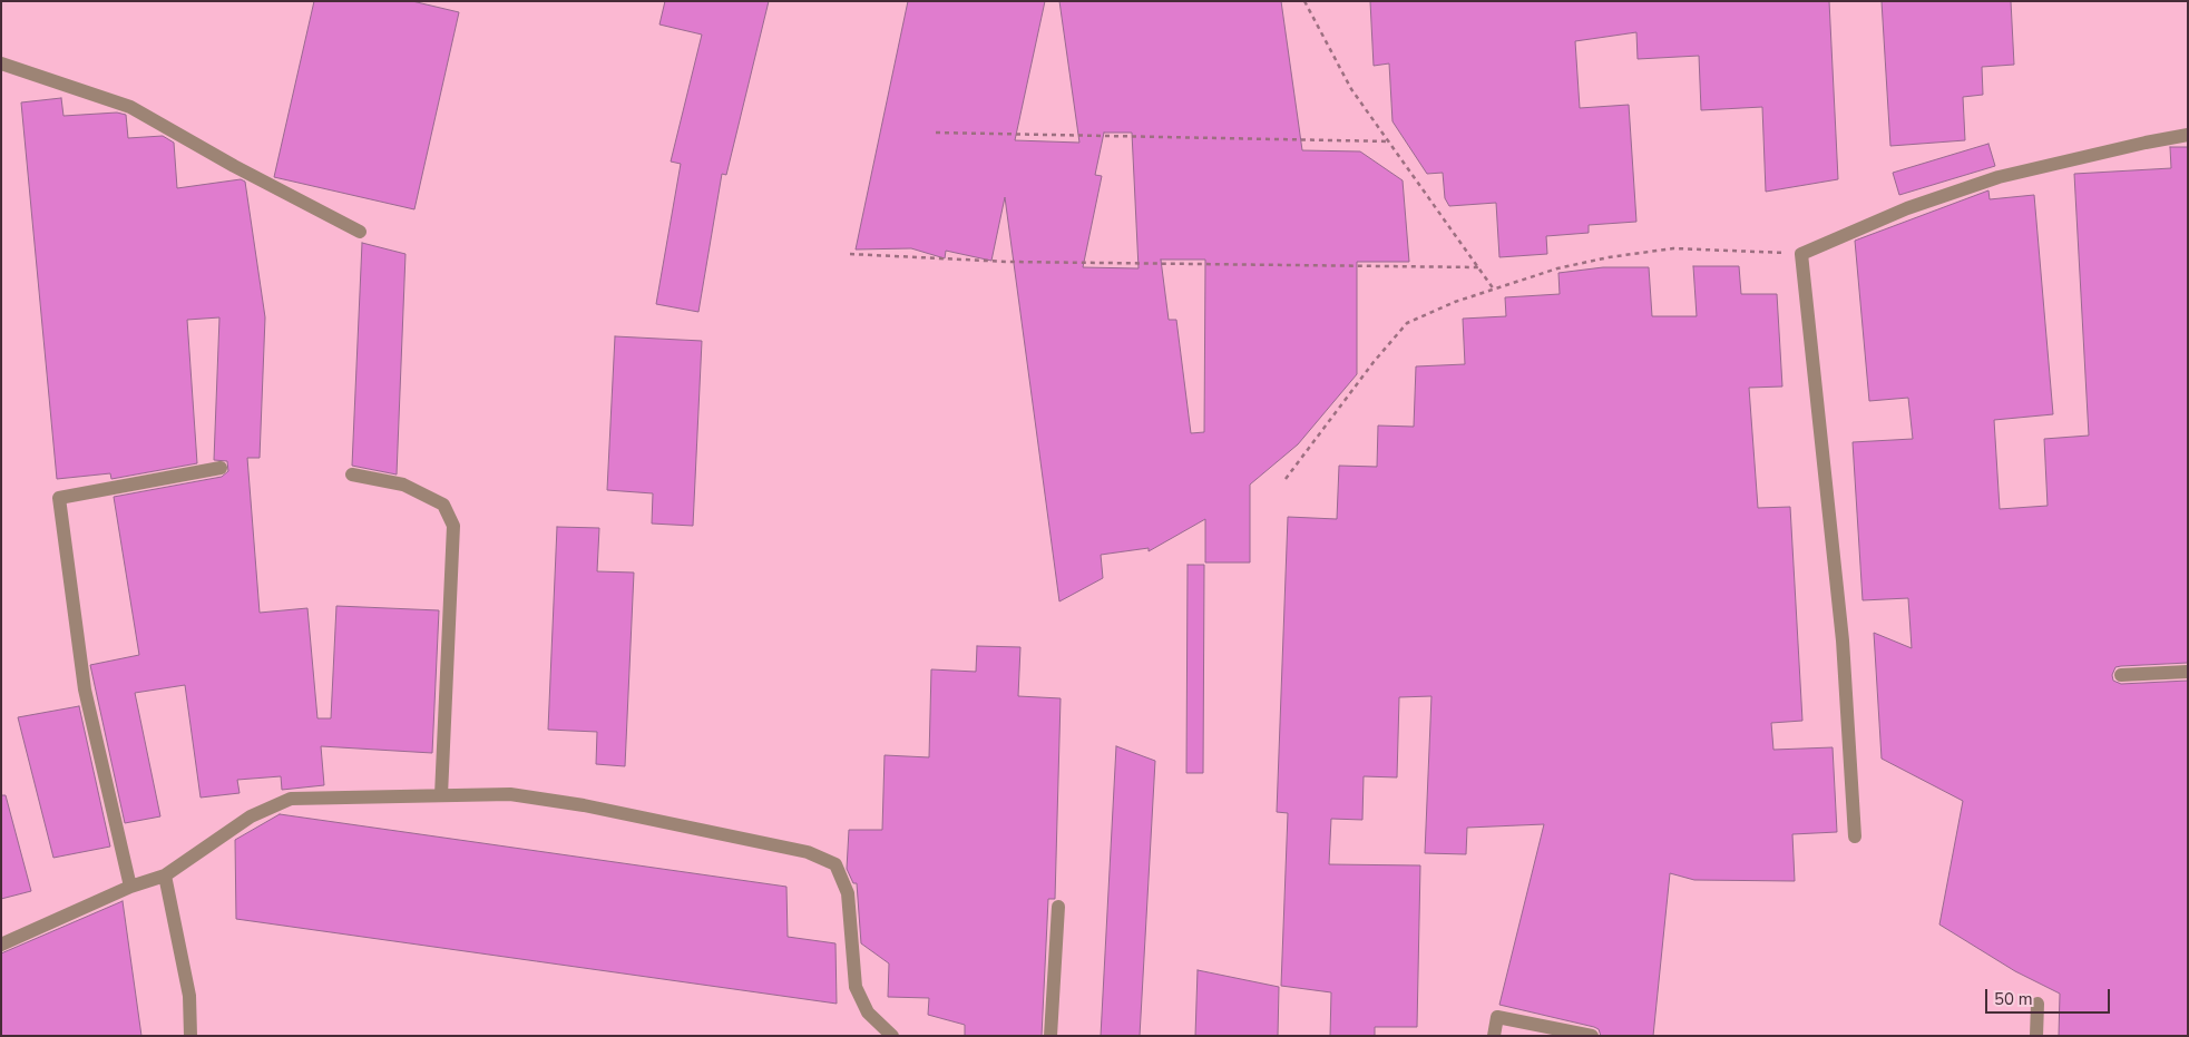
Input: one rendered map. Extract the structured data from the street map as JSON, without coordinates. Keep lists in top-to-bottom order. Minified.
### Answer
{"scale_bar":"50 m"}
